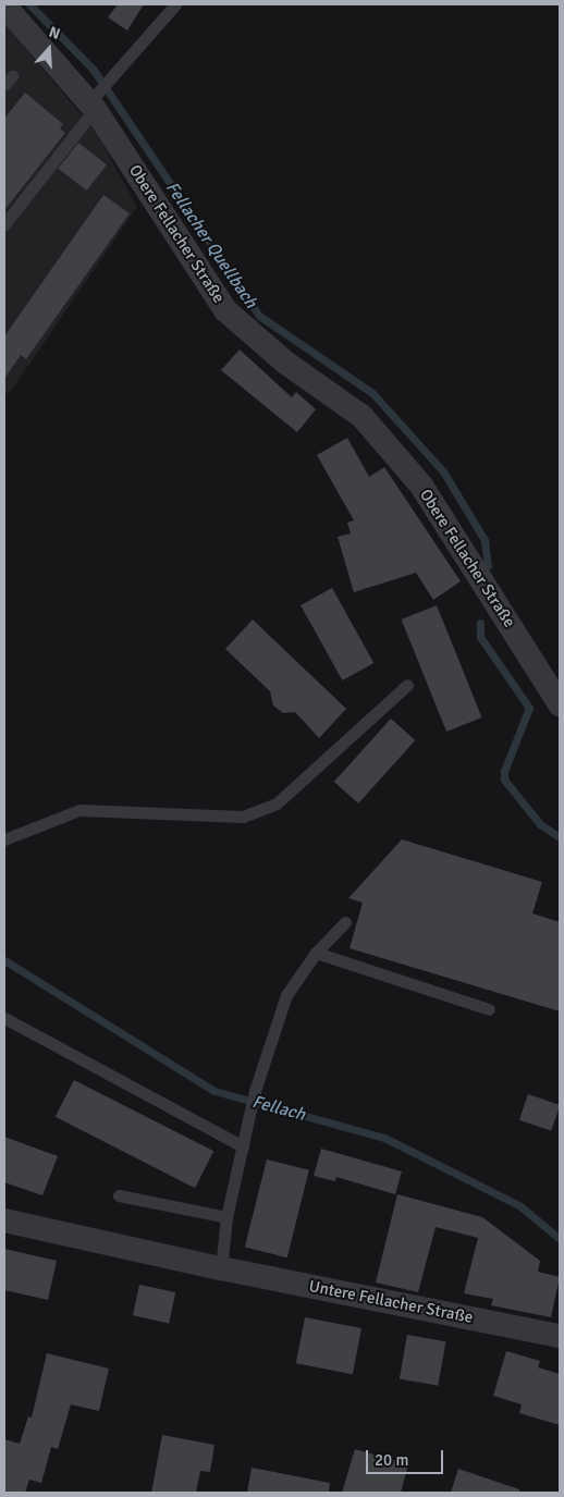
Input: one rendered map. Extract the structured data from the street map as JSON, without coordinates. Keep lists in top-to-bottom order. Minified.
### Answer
{"streets":{"street":["Obere Fellacher Straße","Untere Fellacher Straße"]},"water":["Fellacher Quellbach","Fellach"],"scale_bar":"20 m","north":"top"}
